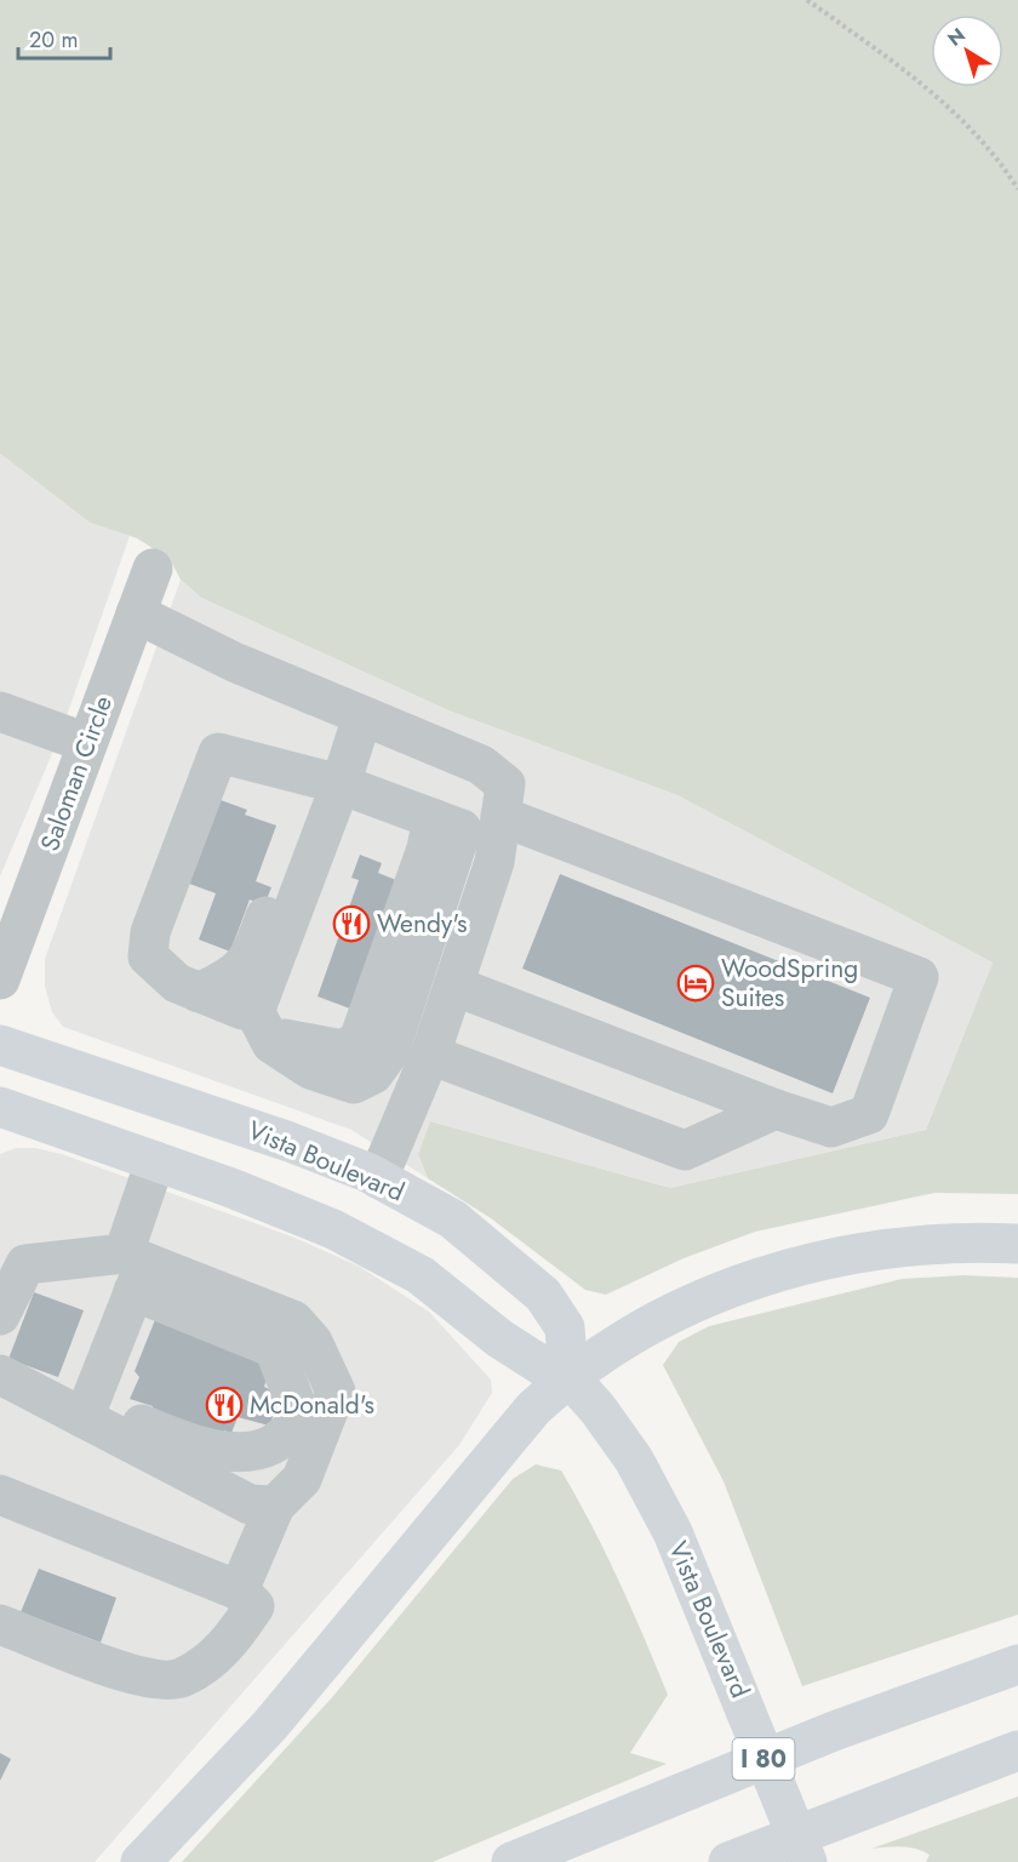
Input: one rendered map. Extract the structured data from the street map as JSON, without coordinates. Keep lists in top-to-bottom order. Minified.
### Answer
{"streets":{"main road":["Vista Boulevard","I 80"],"street":["Saloman Circle"]},"places":{"restaurant":["Wendy's","McDonald's"],"hotel":["WoodSpring Suites"]},"scale_bar":"20 m","north":"top left"}
